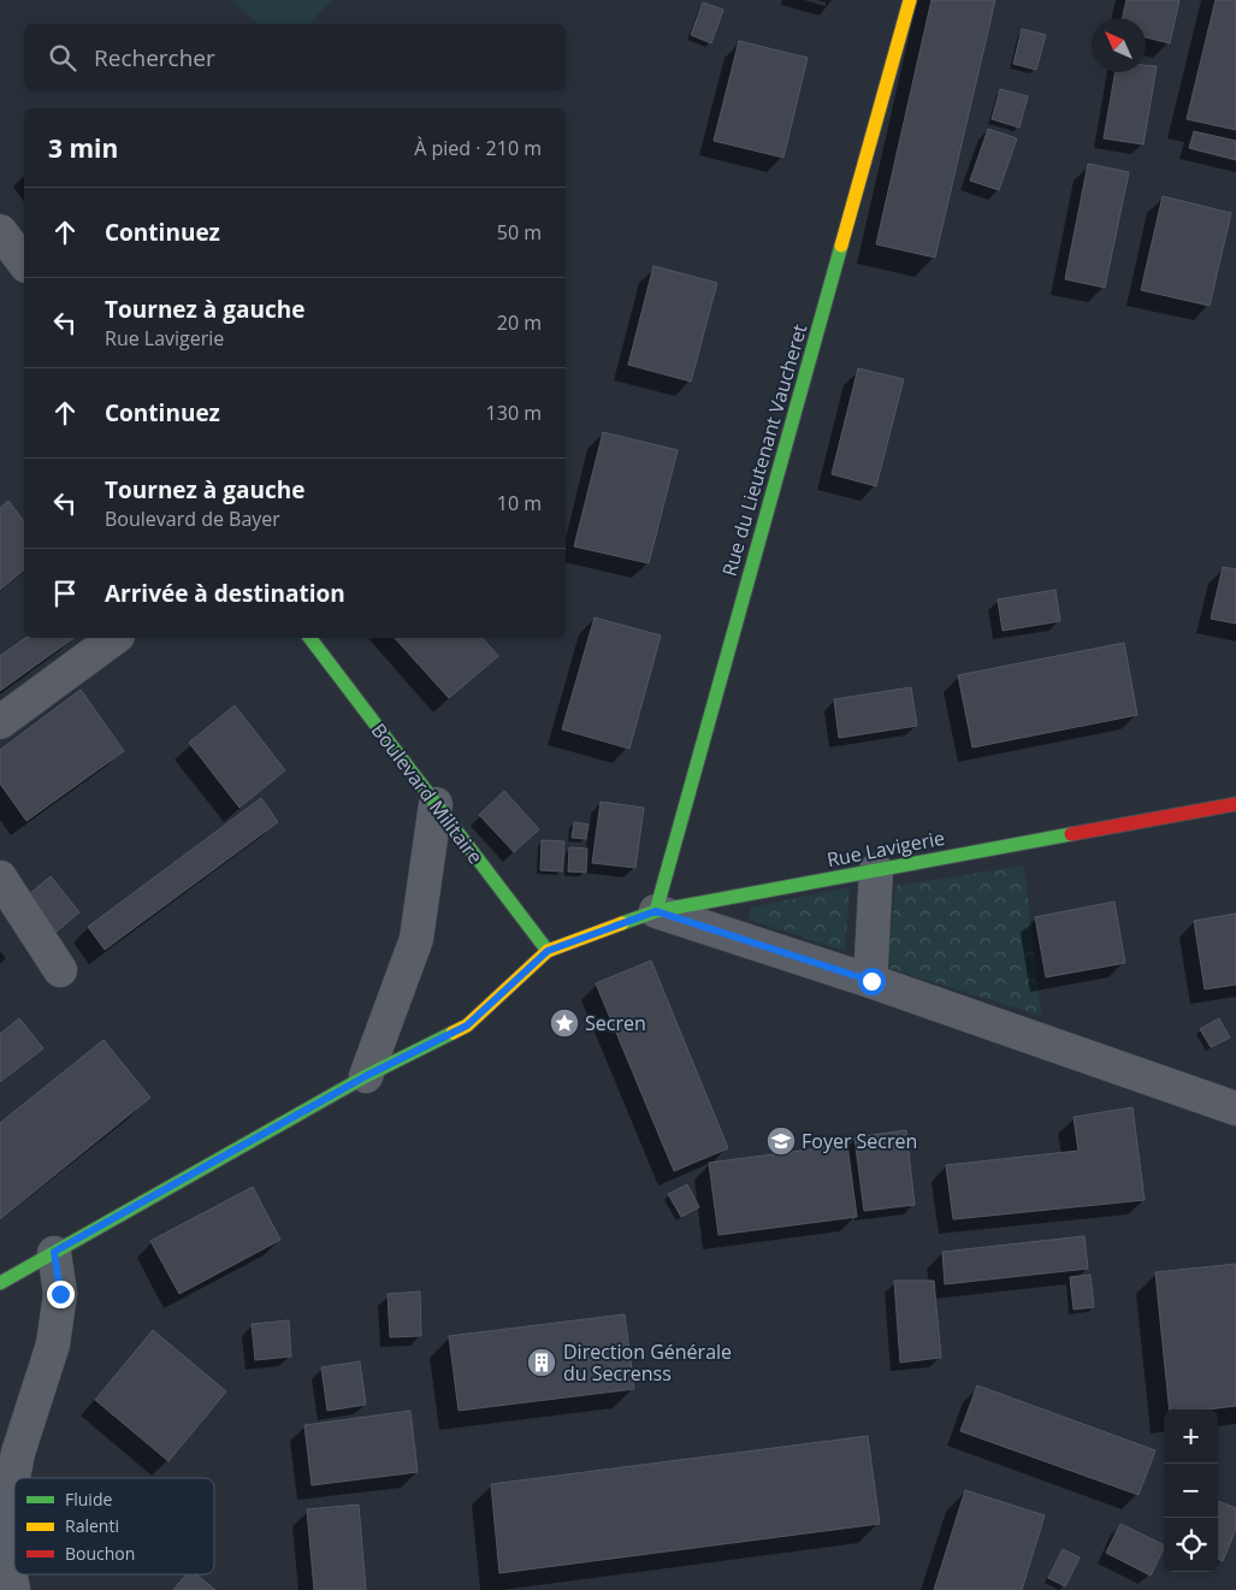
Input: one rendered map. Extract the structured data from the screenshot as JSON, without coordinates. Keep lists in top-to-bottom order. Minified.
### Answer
{"streets":{"street":["Rue du Lieutenant Vaucheret","Boulevard Militaire","Rue Lavigerie"]},"crossings":[["Rue du Lieutenant Vaucheret","Rue Lavigerie"],["Boulevard Militaire","Rue Lavigerie"]],"places":{"place":["Secren"],"school or university":["Foyer Secren"],"building":["Direction Générale du Secrenss"]},"legend":["Fluide","Ralenti","Bouchon"],"north":"top left","page":{"search":"Rechercher","heading":["3 min","À pied · 210 m"],"list":[["Continuez","50 m"],["Tournez à gauche","Rue Lavigerie","20 m"],["Continuez","130 m"],["Tournez à gauche","Boulevard de Bayer","10 m"],"Arrivée à destination"],"map_buttons":["+","−"]}}
